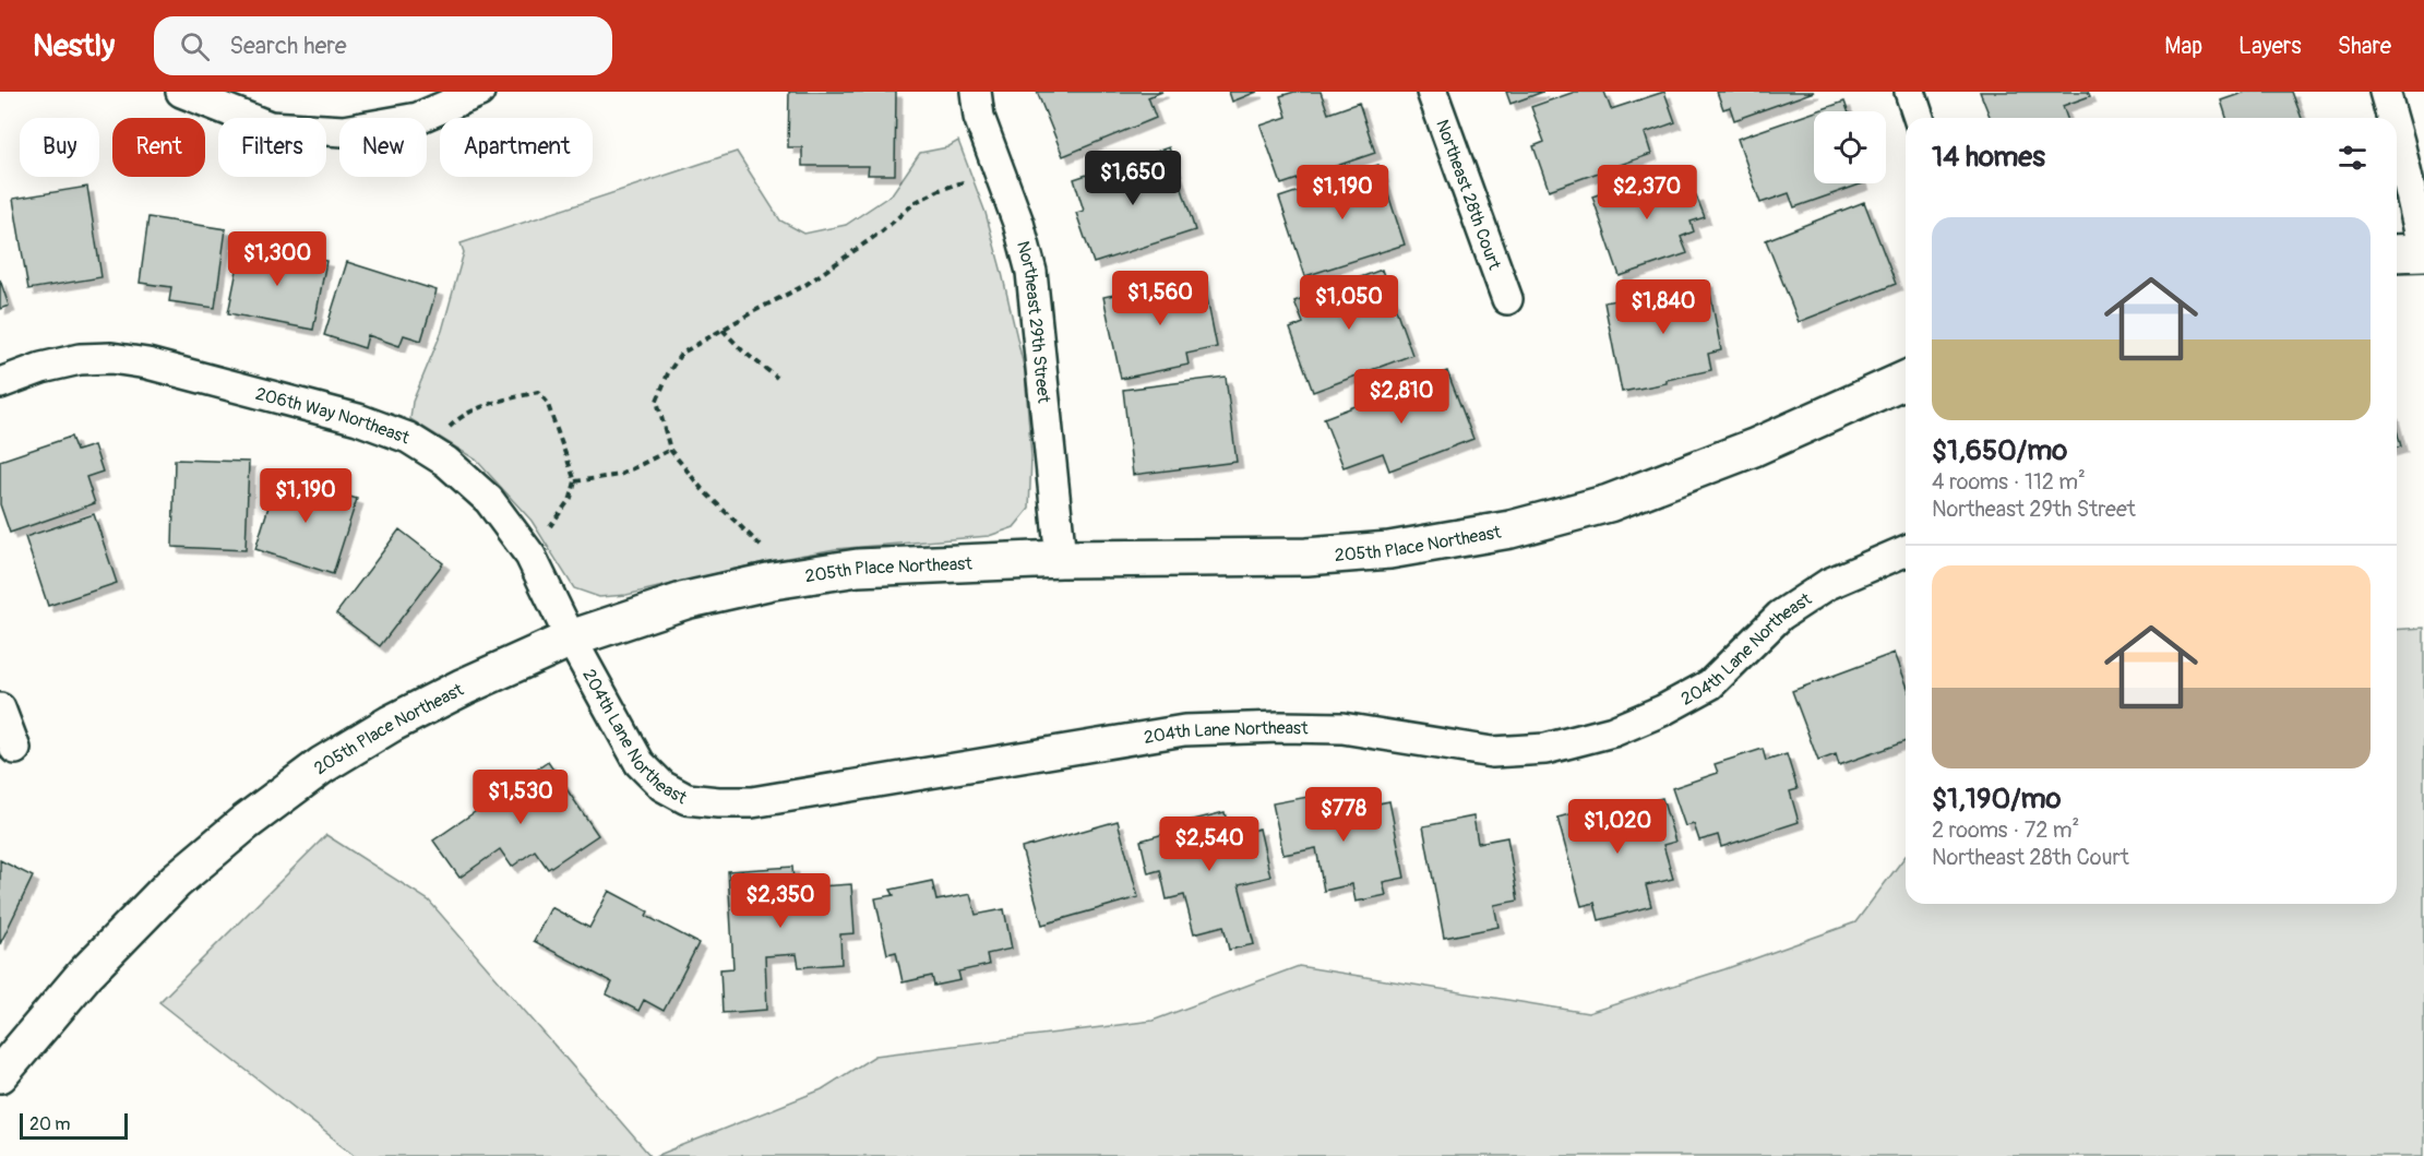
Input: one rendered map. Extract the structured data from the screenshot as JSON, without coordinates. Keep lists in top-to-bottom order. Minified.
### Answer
{"streets":{"street":["Northeast 28th Court","Northeast 29th Street","206th Way Northeast","205th Place Northeast","204th Lane Northeast"]},"crossings":[["Northeast 29th Street","205th Place Northeast"],["206th Way Northeast","205th Place Northeast"],["206th Way Northeast","204th Lane Northeast"],["205th Place Northeast","204th Lane Northeast"]],"scale_bar":"20 m","page":{"header":"Nestly","search":"Search here","nav":["Map","Layers","Share"],"chip":["Buy","Rent","Filters","New","Apartment"],"heading":"14 homes","price":["$1,650","$1,190","$2,370","$1,300","$1,560","$1,050","$1,840","$2,810","$1,190","$1,530","$778","$1,020","$2,540","$2,350"],"list":[{"name":"$1,650/mo","note":"4 rooms · 112 m² · Northeast 29th Street"},{"name":"$1,190/mo","note":"2 rooms · 72 m² · Northeast 28th Court"}],"scale":"20 m"}}
